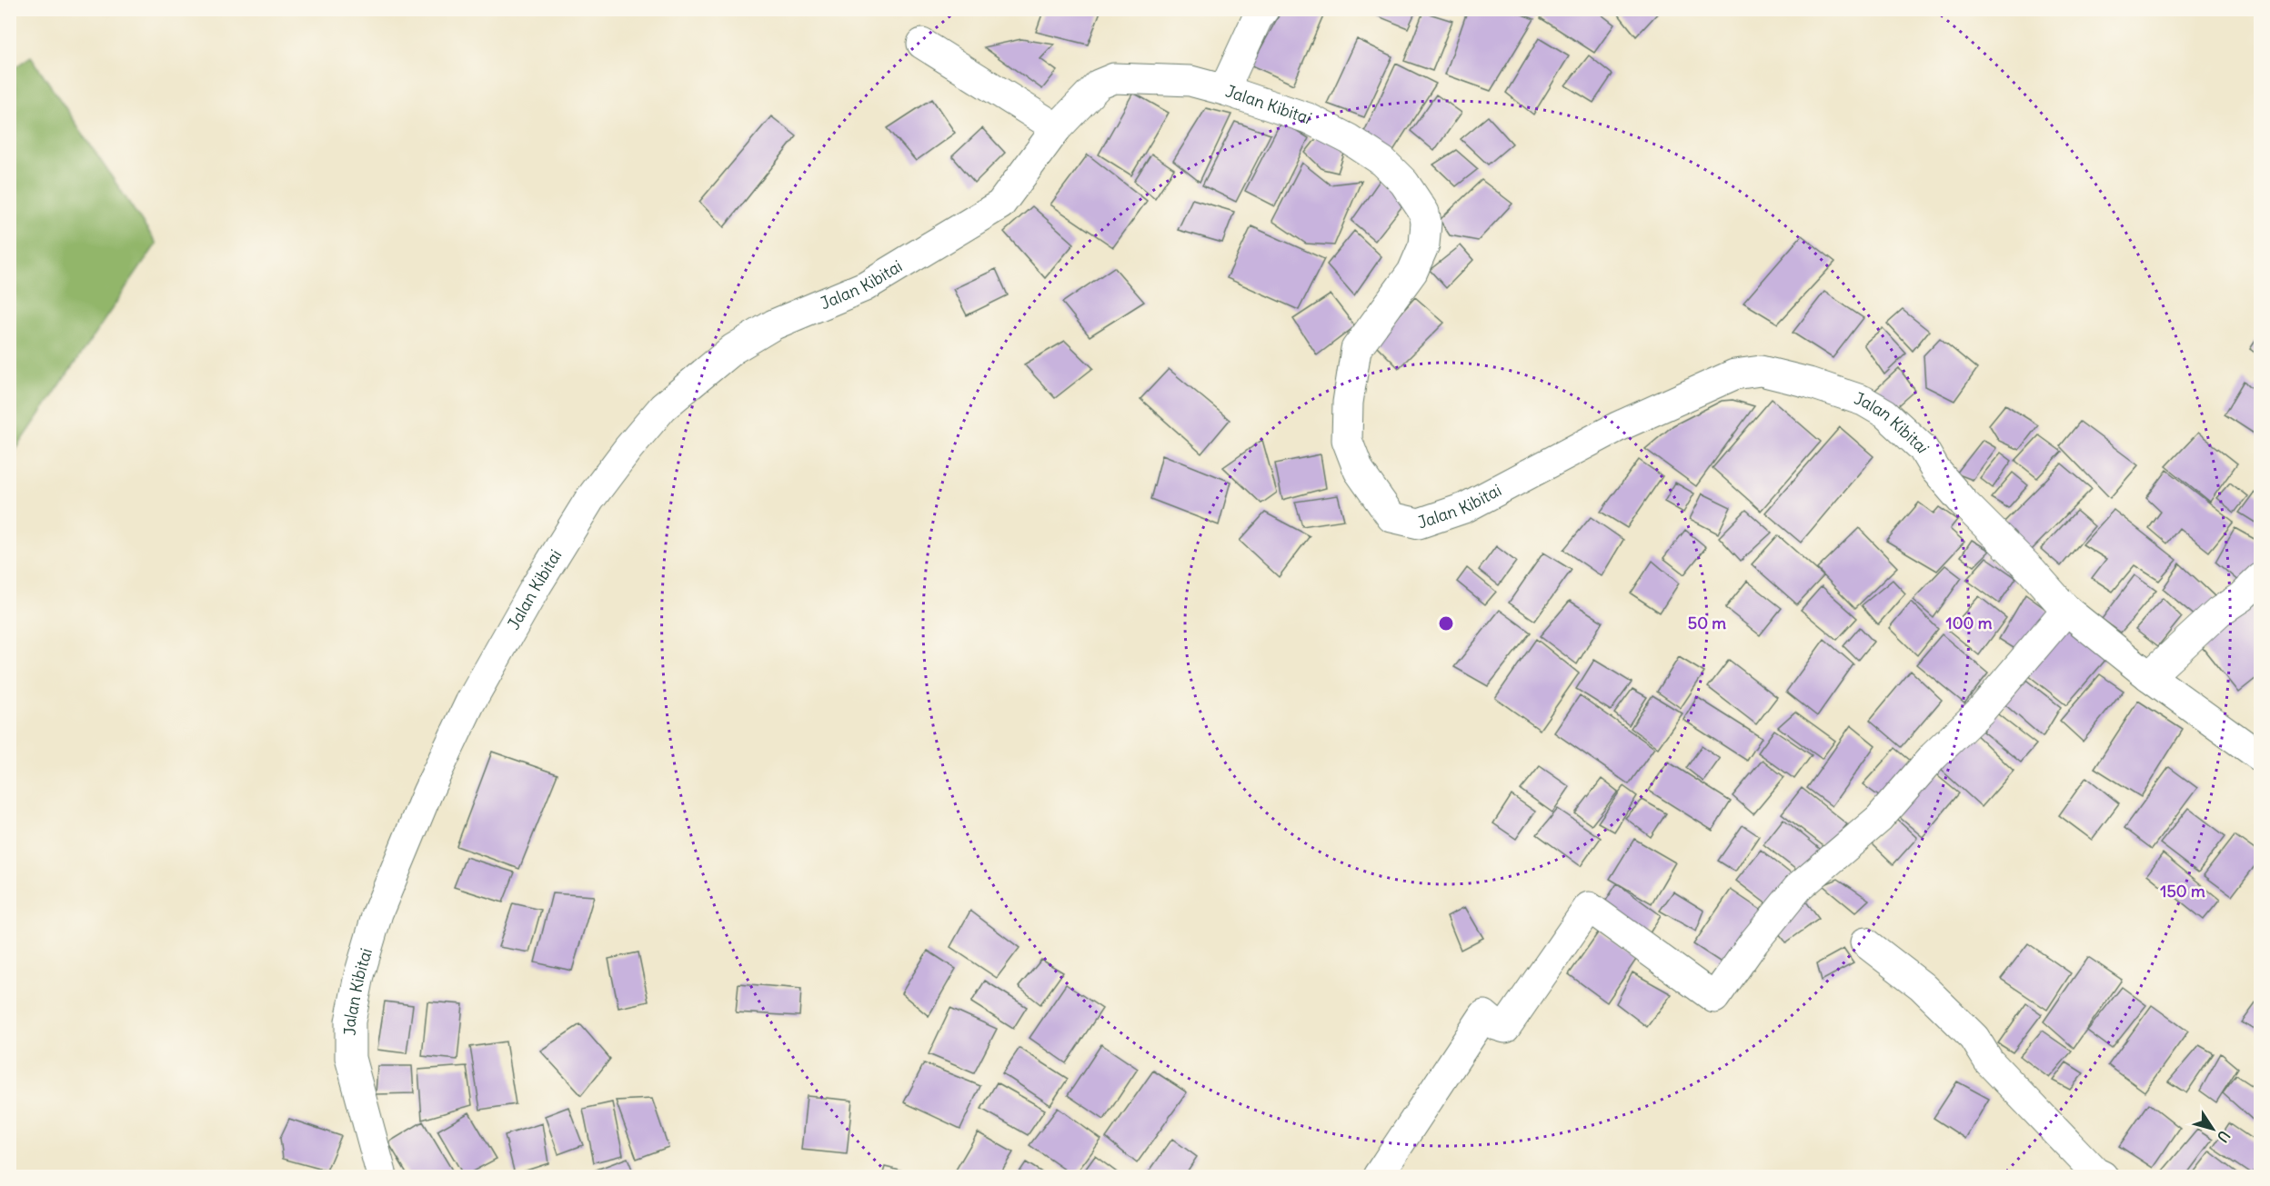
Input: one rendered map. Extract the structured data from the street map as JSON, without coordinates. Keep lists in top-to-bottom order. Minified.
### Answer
{"streets":{"street":["Jalan Kibitai"]},"north":"bottom right","rings":["50 m","100 m","150 m"]}
